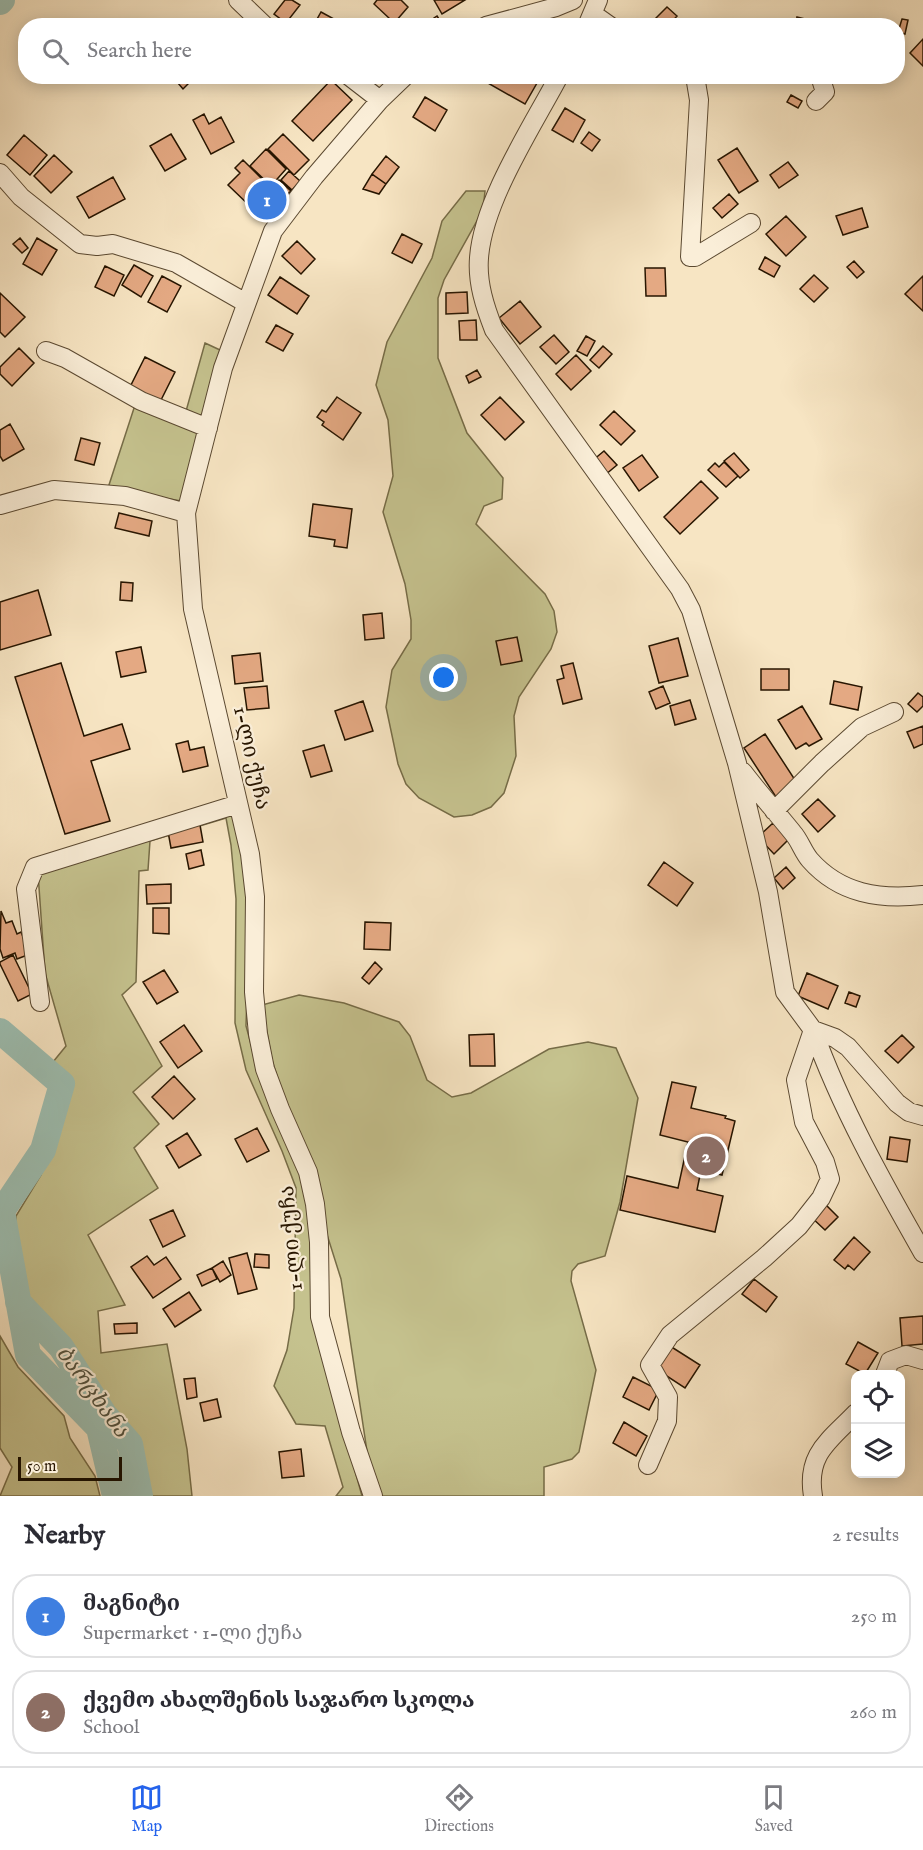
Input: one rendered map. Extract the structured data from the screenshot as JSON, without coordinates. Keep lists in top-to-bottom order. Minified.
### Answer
{"streets":{"street":["1-ლი ქუჩა"]},"water":["ბარცხანა"],"scale_bar":"50 m","page":{"search":"Search here","pins":["1","2"],"scale":"50 m","heading":["Nearby","2 results"],"list":[{"mark":"1","name":"მაგნიტი","note":"Supermarket · 1-ლი ქუჩა","value":"250 m"},{"mark":"2","name":"ქვემო ახალშენის საჯარო სკოლა","note":"School","value":"260 m"}],"nav":["Map","Directions","Saved"]}}
